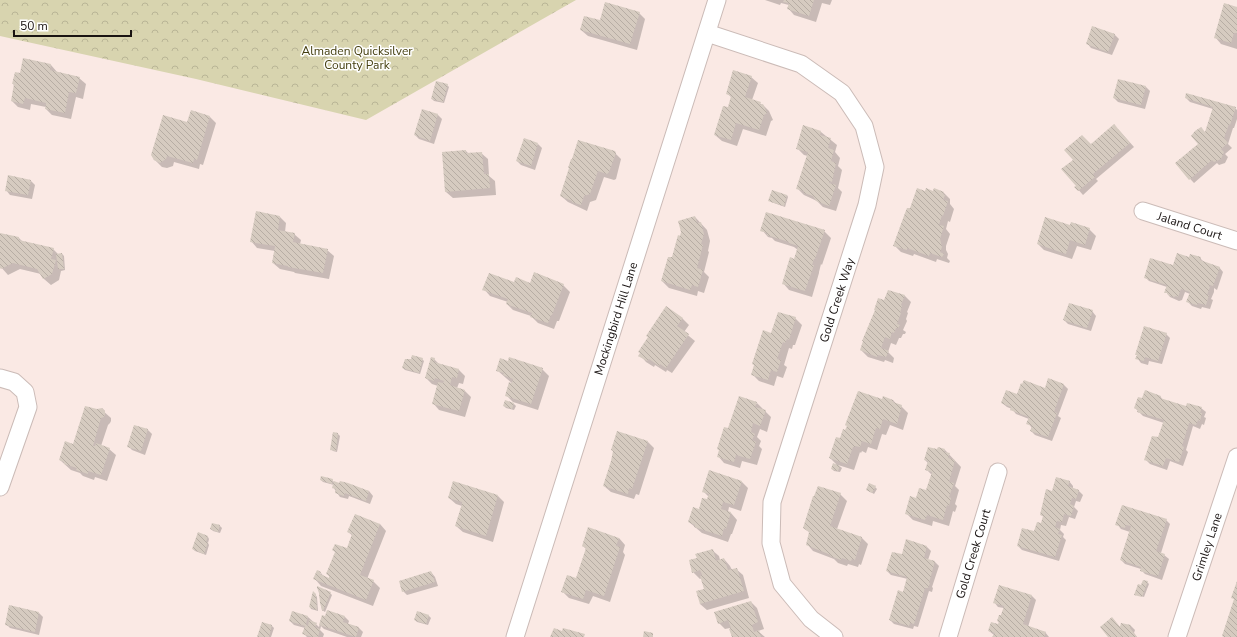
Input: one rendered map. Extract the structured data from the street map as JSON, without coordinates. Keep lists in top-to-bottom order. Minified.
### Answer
{"streets":{"street":["Jaland Court","Gold Creek Way","Mockingbird Hill Lane","Grimley Lane","Gold Creek Court"]},"crossings":[["Gold Creek Way","Mockingbird Hill Lane"]],"parks":["Almaden Quicksilver County Park"],"scale_bar":"50 m"}
